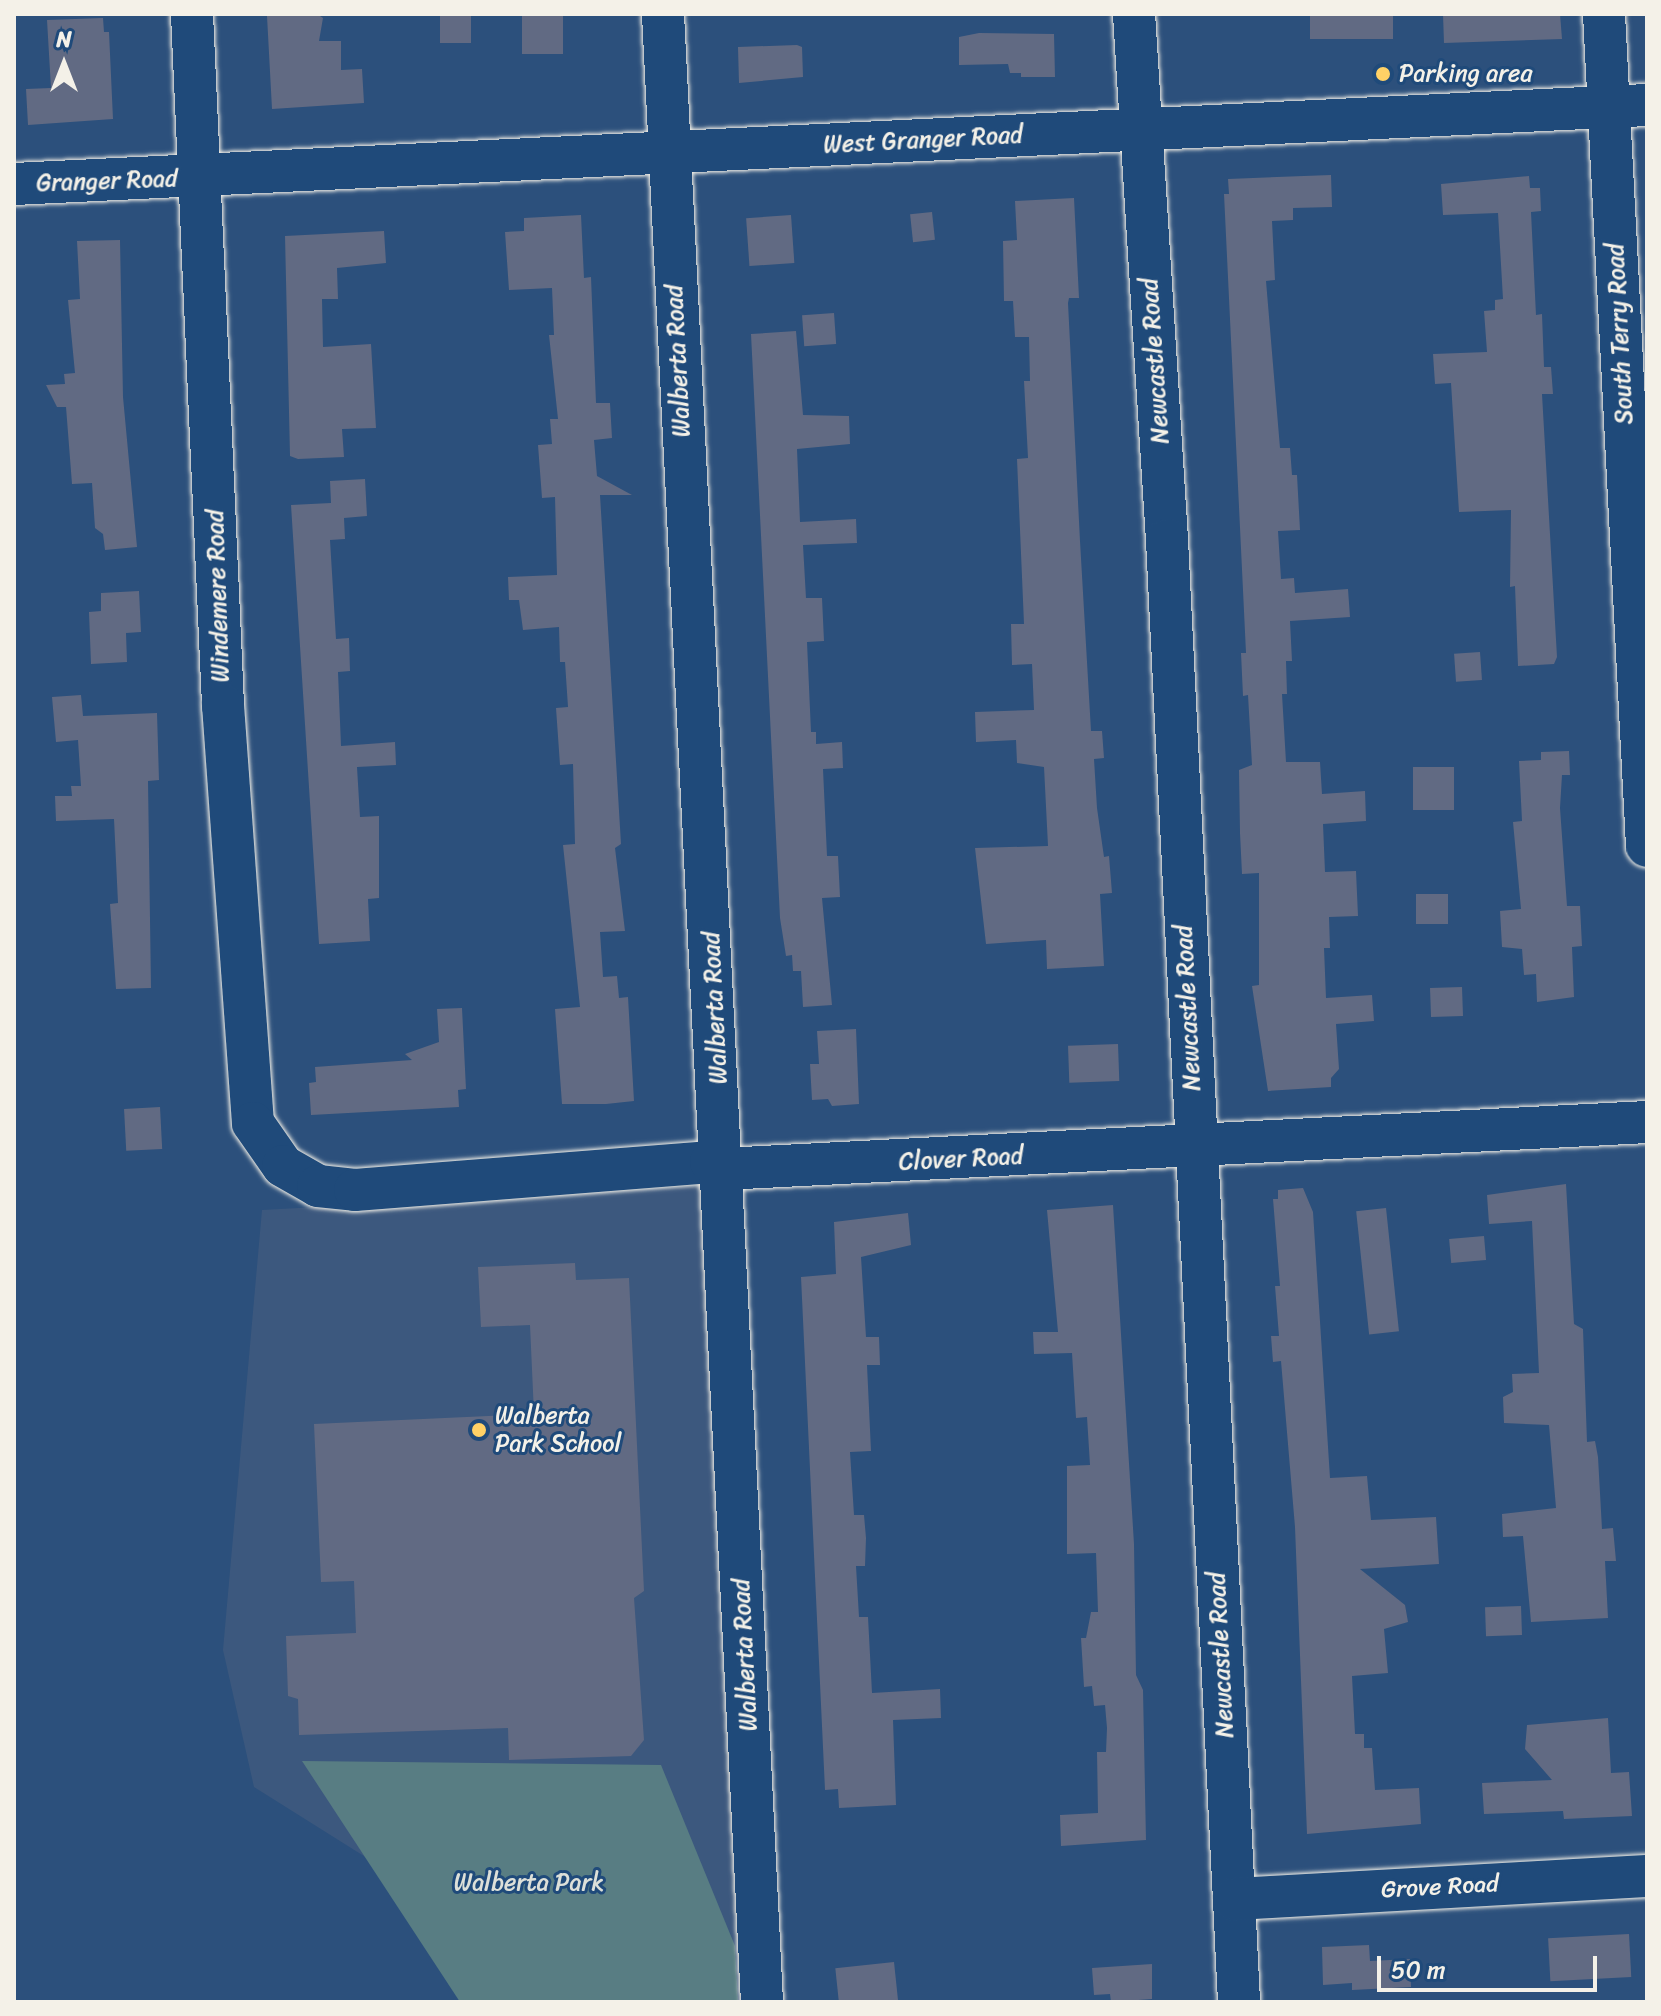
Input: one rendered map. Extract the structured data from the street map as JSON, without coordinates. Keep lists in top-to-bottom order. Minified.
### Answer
{"streets":{"street":["West Granger Road","Granger Road","South Terry Road","Walberta Road","Newcastle Road","Windemere Road","Clover Road","Grove Road"]},"crossings":[["West Granger Road","Granger Road"],["West Granger Road","South Terry Road"],["West Granger Road","Walberta Road"],["West Granger Road","Newcastle Road"],["West Granger Road","Windemere Road"],["Granger Road","Windemere Road"],["Walberta Road","Clover Road"],["Newcastle Road","Clover Road"],["Newcastle Road","Grove Road"],["Windemere Road","Clover Road"]],"parks":["Walberta Park"],"places":["Parking area","Walberta Park School"],"scale_bar":"50 m","north":"top"}
